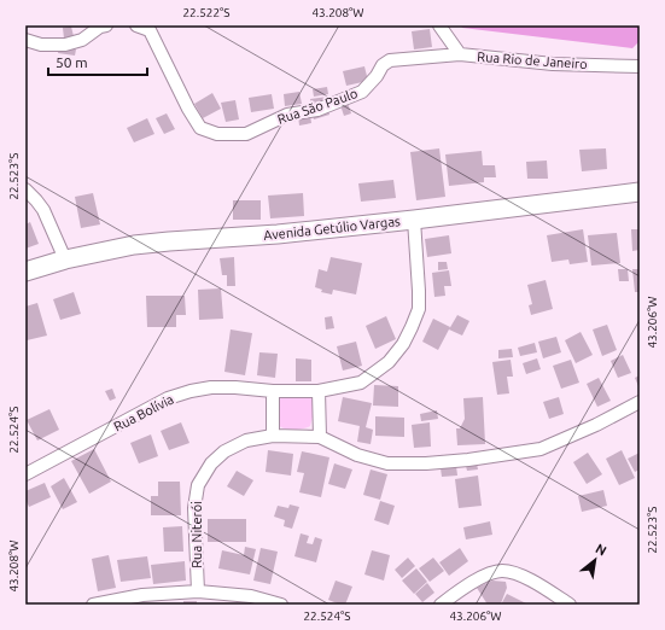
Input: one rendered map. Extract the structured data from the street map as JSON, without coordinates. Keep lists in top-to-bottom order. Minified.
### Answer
{"streets":{"street":["Rua Rio de Janeiro","Rua São Paulo","Avenida Getúlio Vargas","Rua Bolívia","Rua Niterói"]},"crossings":[["Rua Rio de Janeiro","Rua São Paulo"],["Avenida Getúlio Vargas","Rua Bolívia"]],"scale_bar":"50 m","north":"top right","coordinates":["22.522°S","43.208°W","22.523°S","43.206°W","22.524°S"]}
